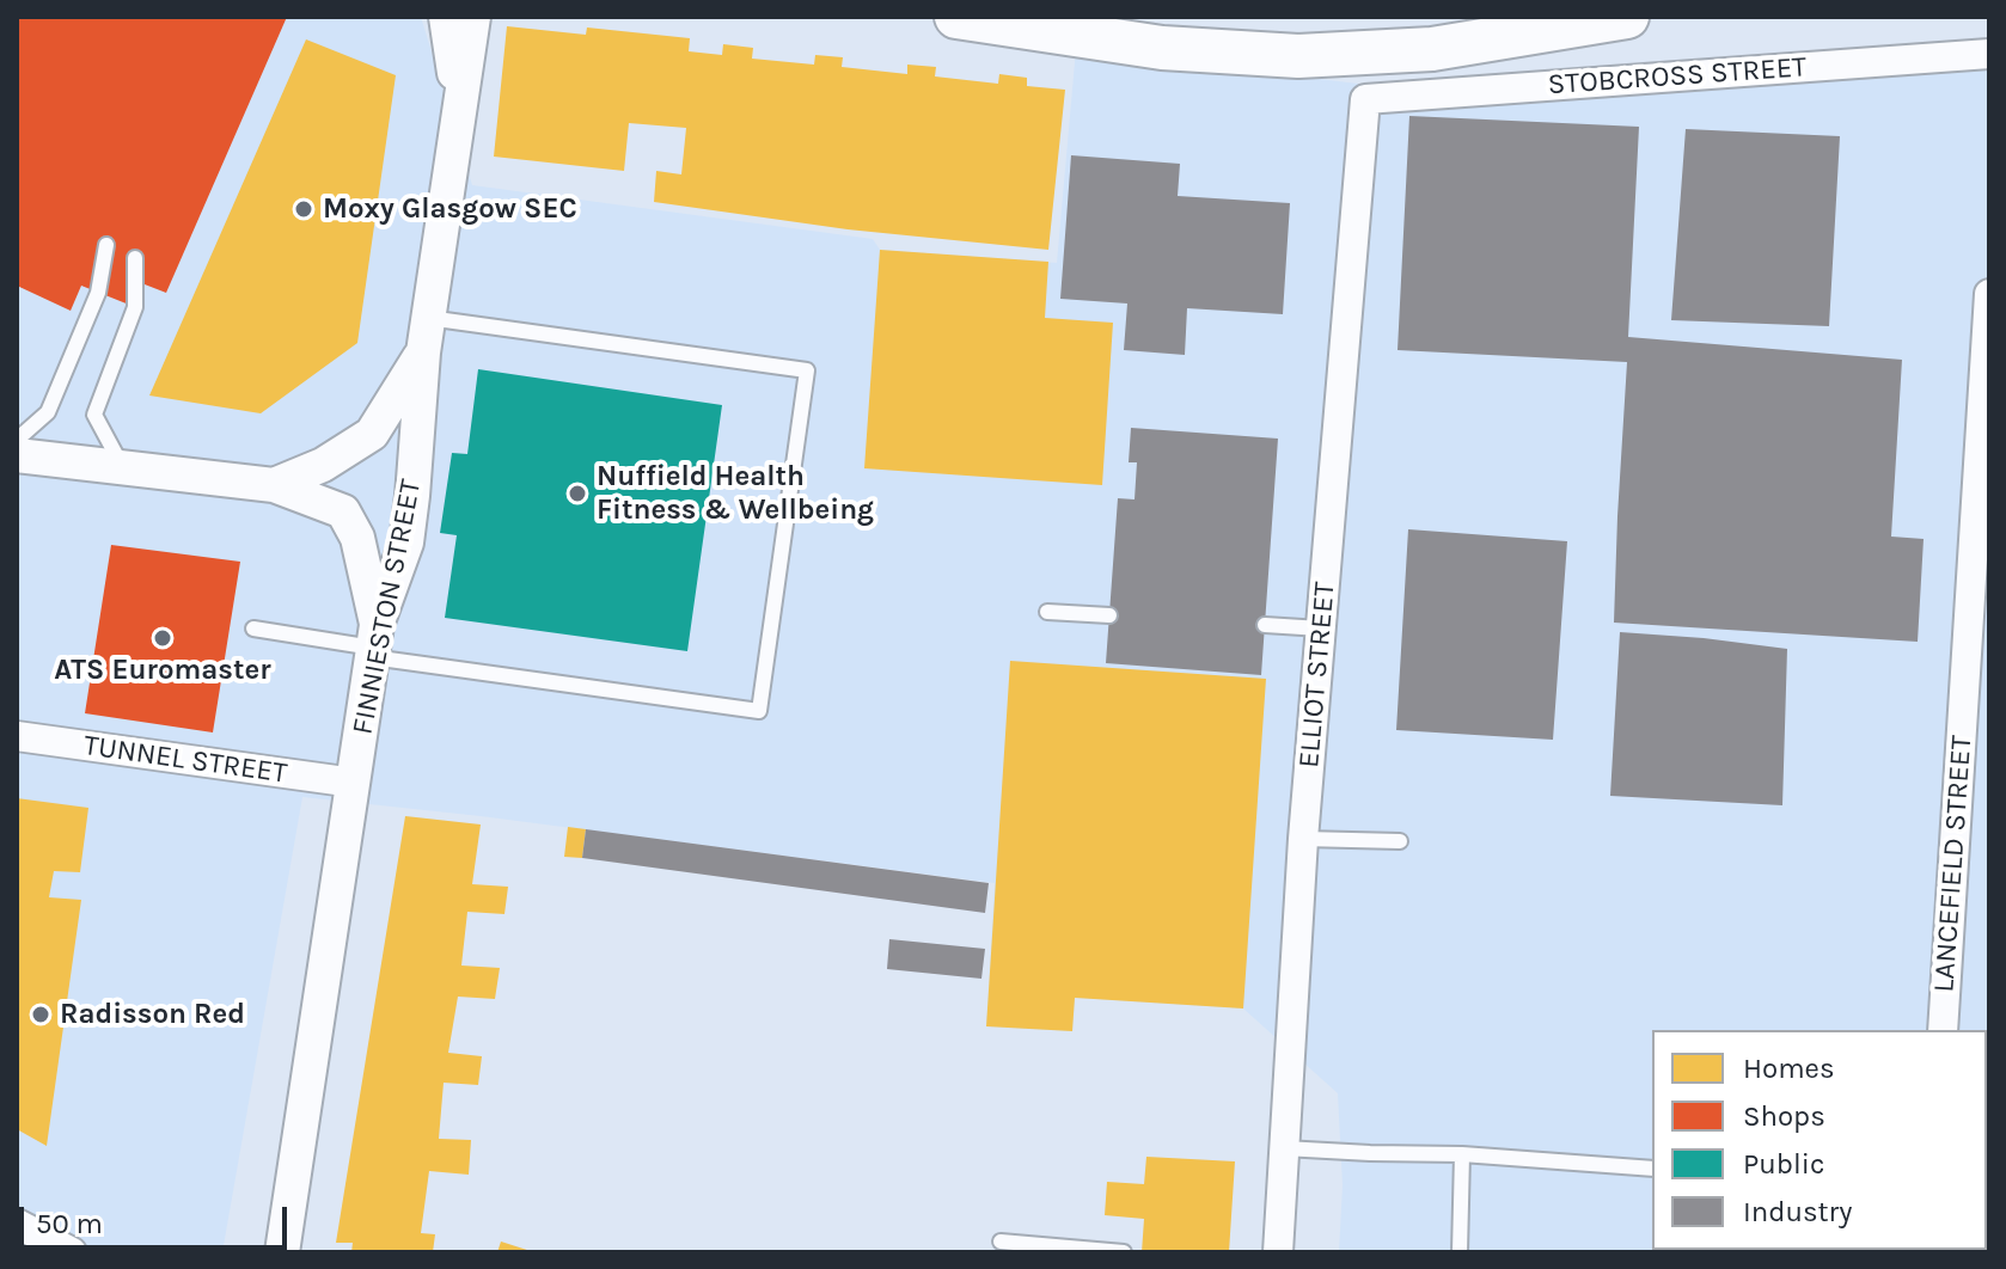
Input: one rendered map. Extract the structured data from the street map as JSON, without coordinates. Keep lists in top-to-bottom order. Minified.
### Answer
{"streets":{"street":["STOBCROSS STREET","FINNIESTON STREET","ELLIOT STREET","TUNNEL STREET","LANCEFIELD STREET"]},"crossings":[["STOBCROSS STREET","ELLIOT STREET"],["FINNIESTON STREET","TUNNEL STREET"]],"places":["Moxy Glasgow SEC","Nuffield Health Fitness & Wellbeing","ATS Euromaster","Radisson Red"],"legend":["Homes","Shops","Public","Industry"],"scale_bar":"50 m"}
